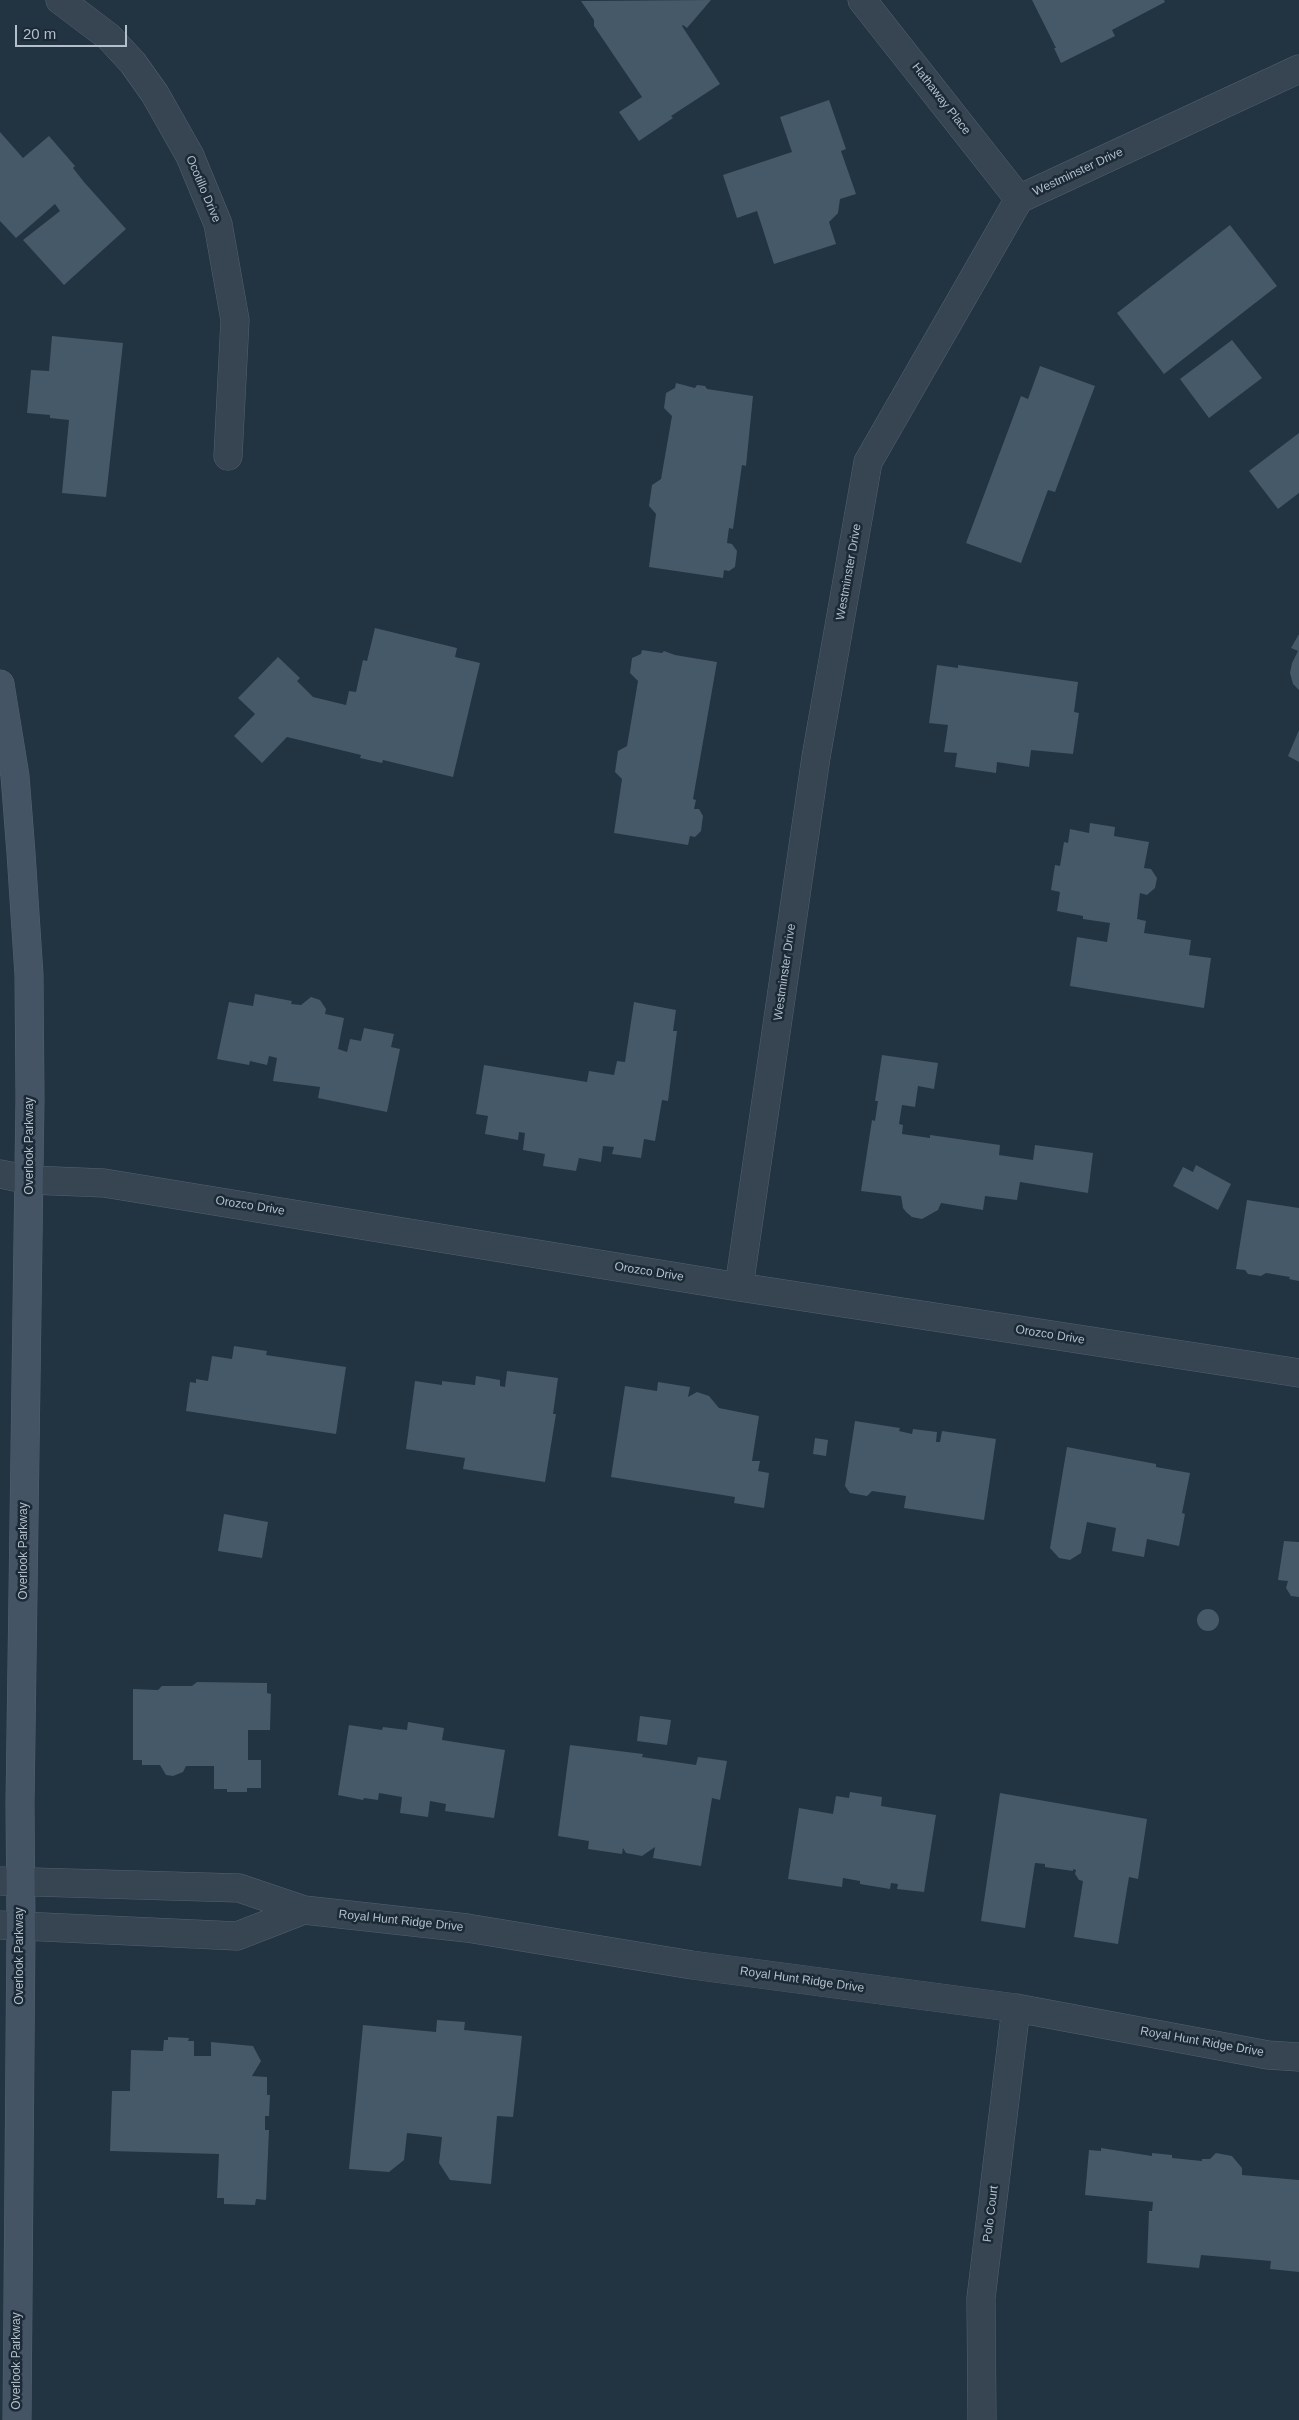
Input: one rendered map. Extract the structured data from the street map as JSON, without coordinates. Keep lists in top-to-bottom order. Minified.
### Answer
{"streets":{"street":["Hathaway Place","Westminster Drive","Ocotillo Drive","Overlook Parkway","Orozco Drive","Royal Hunt Ridge Drive","Polo Court"]},"crossings":[["Hathaway Place","Westminster Drive"],["Westminster Drive","Orozco Drive"],["Overlook Parkway","Orozco Drive"],["Overlook Parkway","Royal Hunt Ridge Drive"],["Royal Hunt Ridge Drive","Polo Court"]],"scale_bar":"20 m"}
